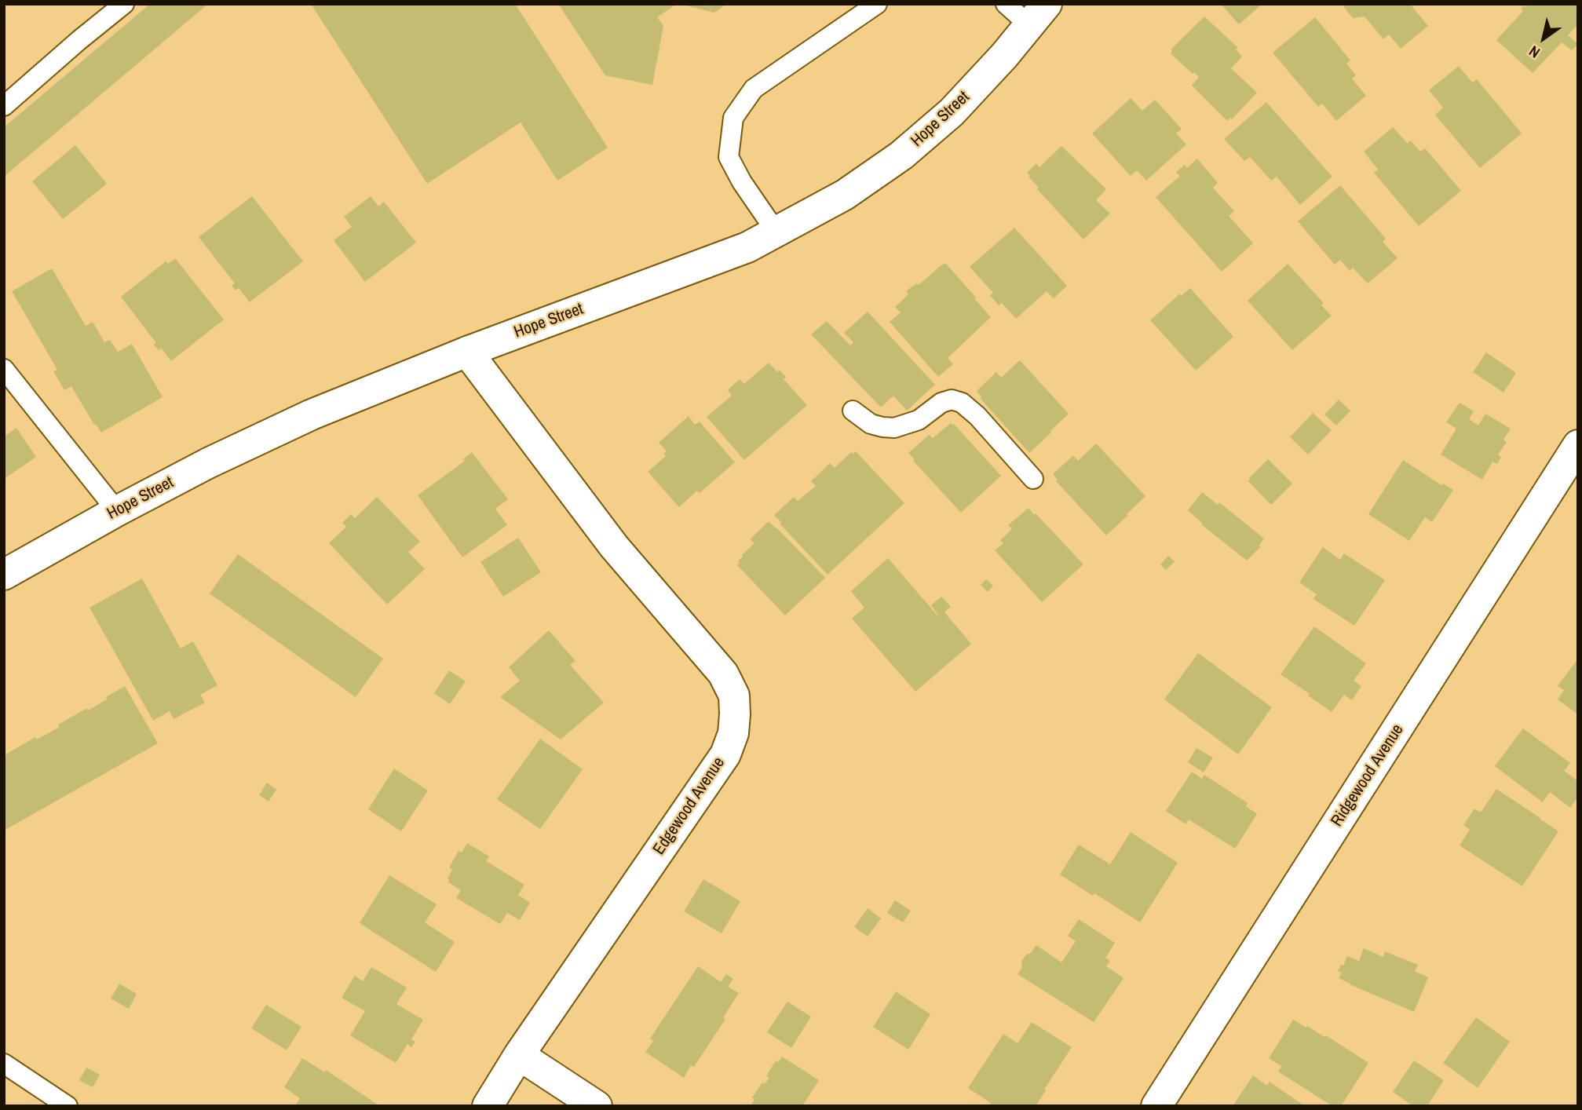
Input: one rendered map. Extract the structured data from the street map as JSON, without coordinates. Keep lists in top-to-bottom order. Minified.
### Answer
{"streets":{"street":["Hope Street","Ridgewood Avenue","Edgewood Avenue"]},"crossings":[["Hope Street","Edgewood Avenue"]],"north":"bottom left"}
